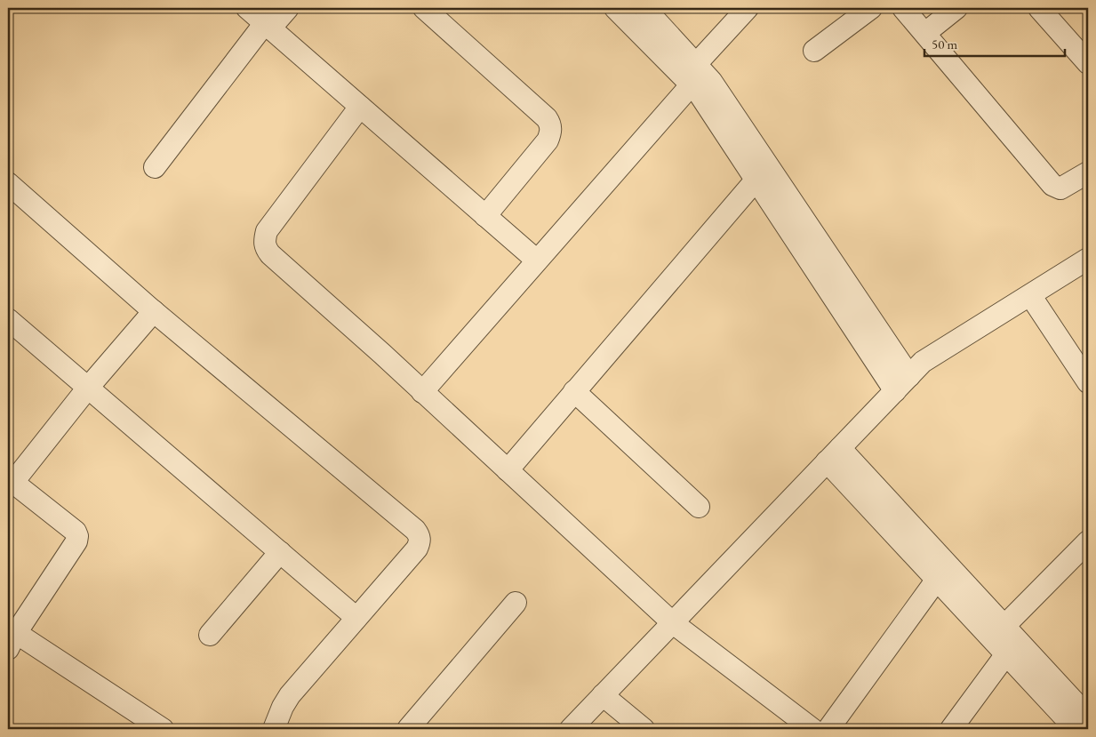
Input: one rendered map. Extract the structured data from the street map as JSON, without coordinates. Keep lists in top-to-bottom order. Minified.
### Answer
{"scale_bar":"50 m"}
